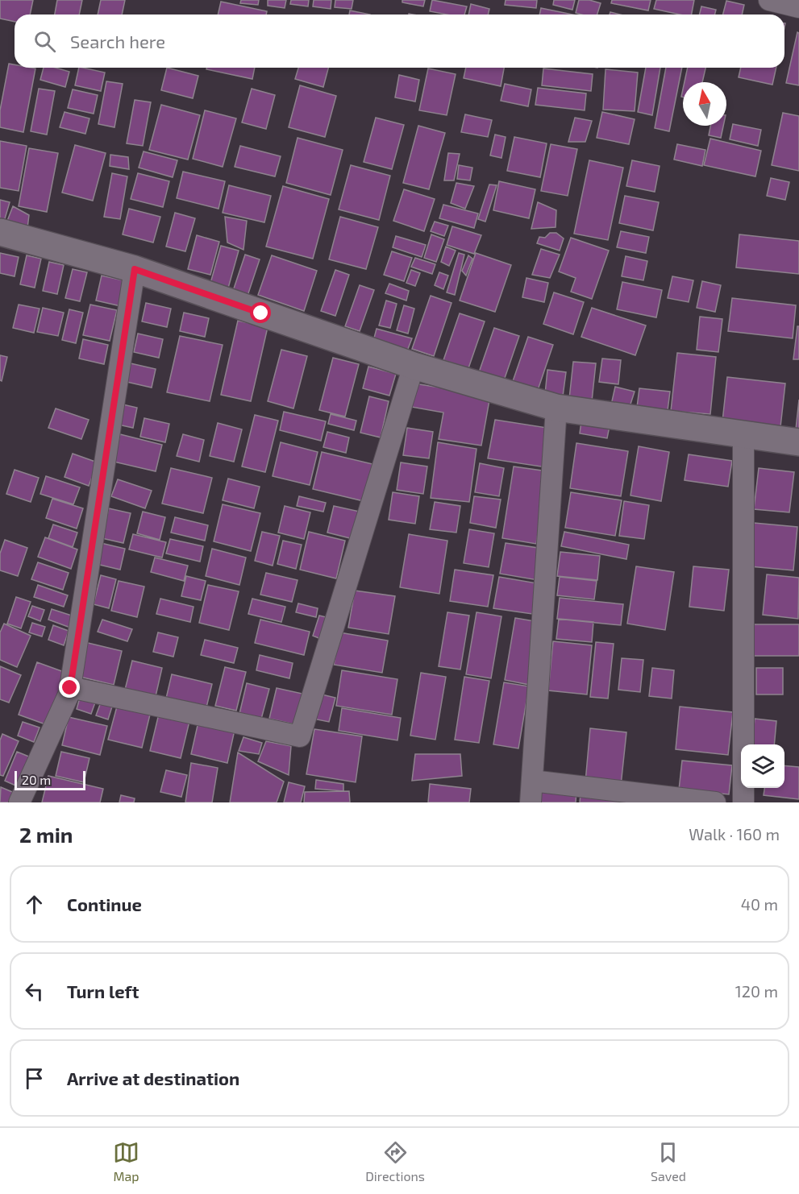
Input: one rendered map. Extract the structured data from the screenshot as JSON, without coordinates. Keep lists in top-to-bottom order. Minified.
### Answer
{"scale_bar":"20 m","north":"top","page":{"search":"Search here","scale":"20 m","heading":["2 min","Walk · 160 m"],"list":[["Continue","40 m"],["Turn left","120 m"],"Arrive at destination"],"nav":["Map","Directions","Saved"]}}
